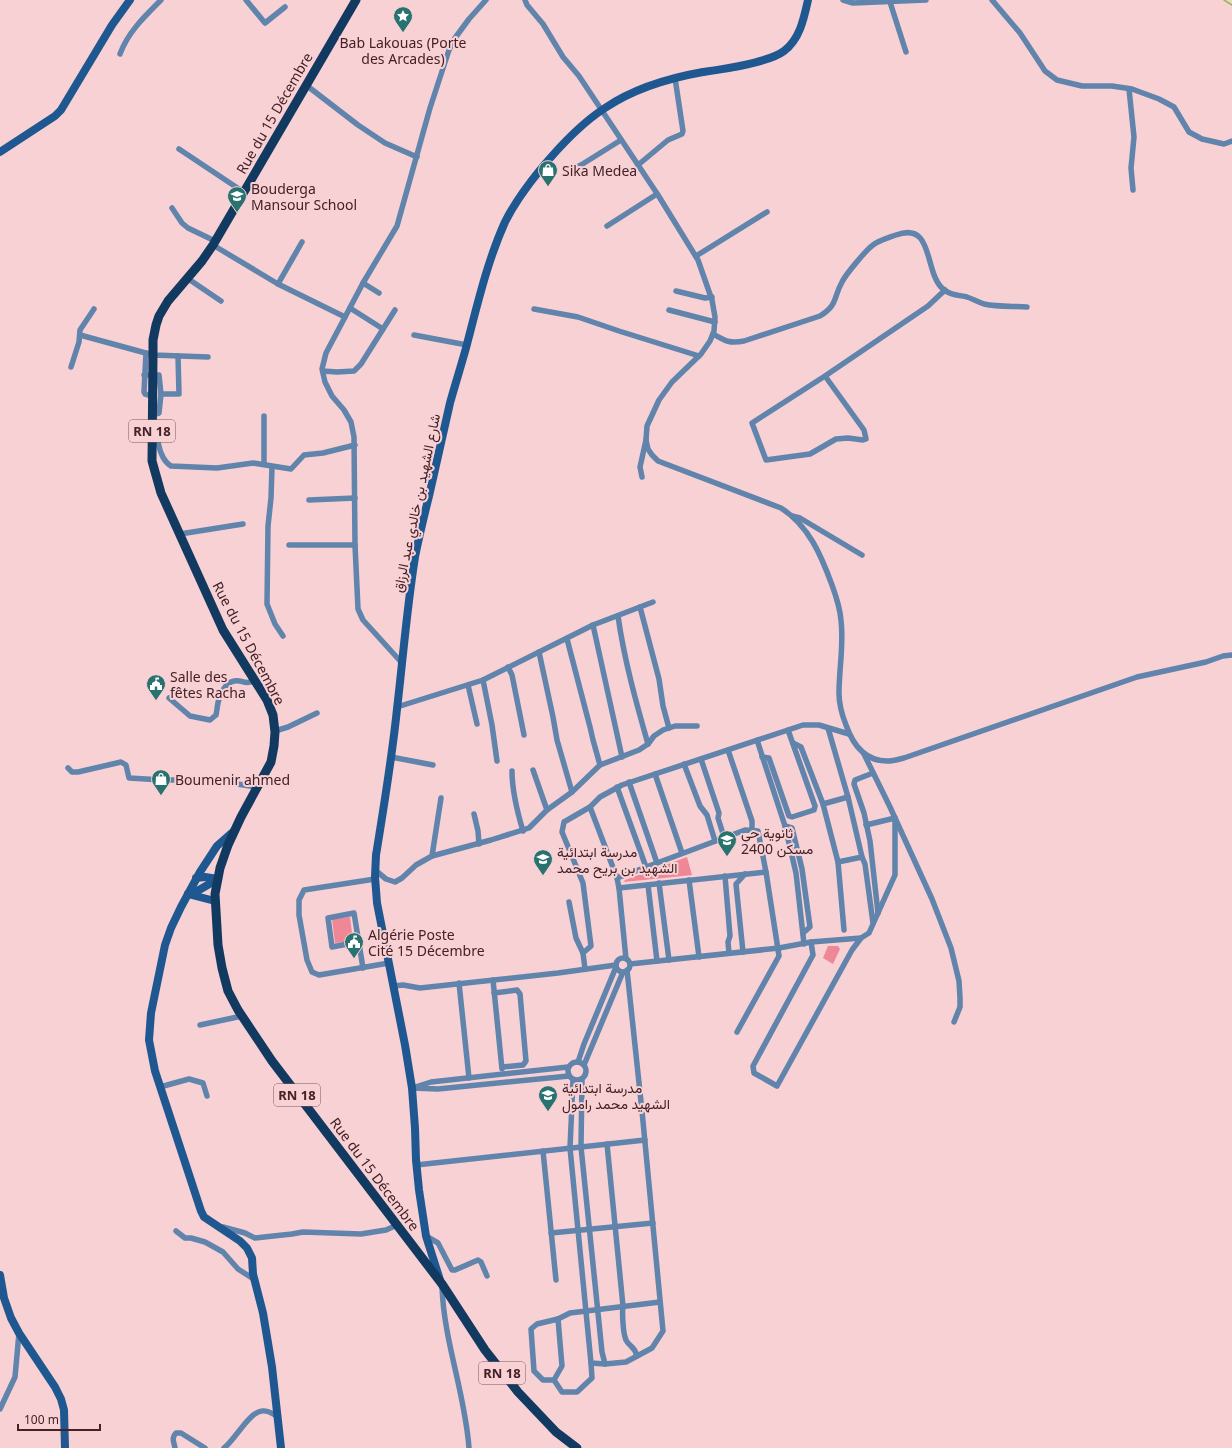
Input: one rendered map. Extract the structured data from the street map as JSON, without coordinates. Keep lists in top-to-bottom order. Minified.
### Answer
{"streets":{"main road":["Rue du 15 Décembre","RN 18","شارع الشهيد بن خالدي عبد الرزاق"]},"crossings":[["Rue du 15 Décembre","شارع الشهيد بن خالدي عبد الرزاق"]],"places":{"place":["Bab Lakouas (Porte des Arcades)"],"shop":["Sika Medea","Boumenir ahmed"],"school or university":["Bouderga Mansour School","ثانوية حي 2400 مسكن","مدرسة ابتدائية الشهيد بن بريح محمد","مدرسة ابتدائية الشهيد محمد رامول"],"public building":["Salle des fêtes Racha","Algérie Poste Cité 15 Décembre"]},"scale_bar":"100 m"}
